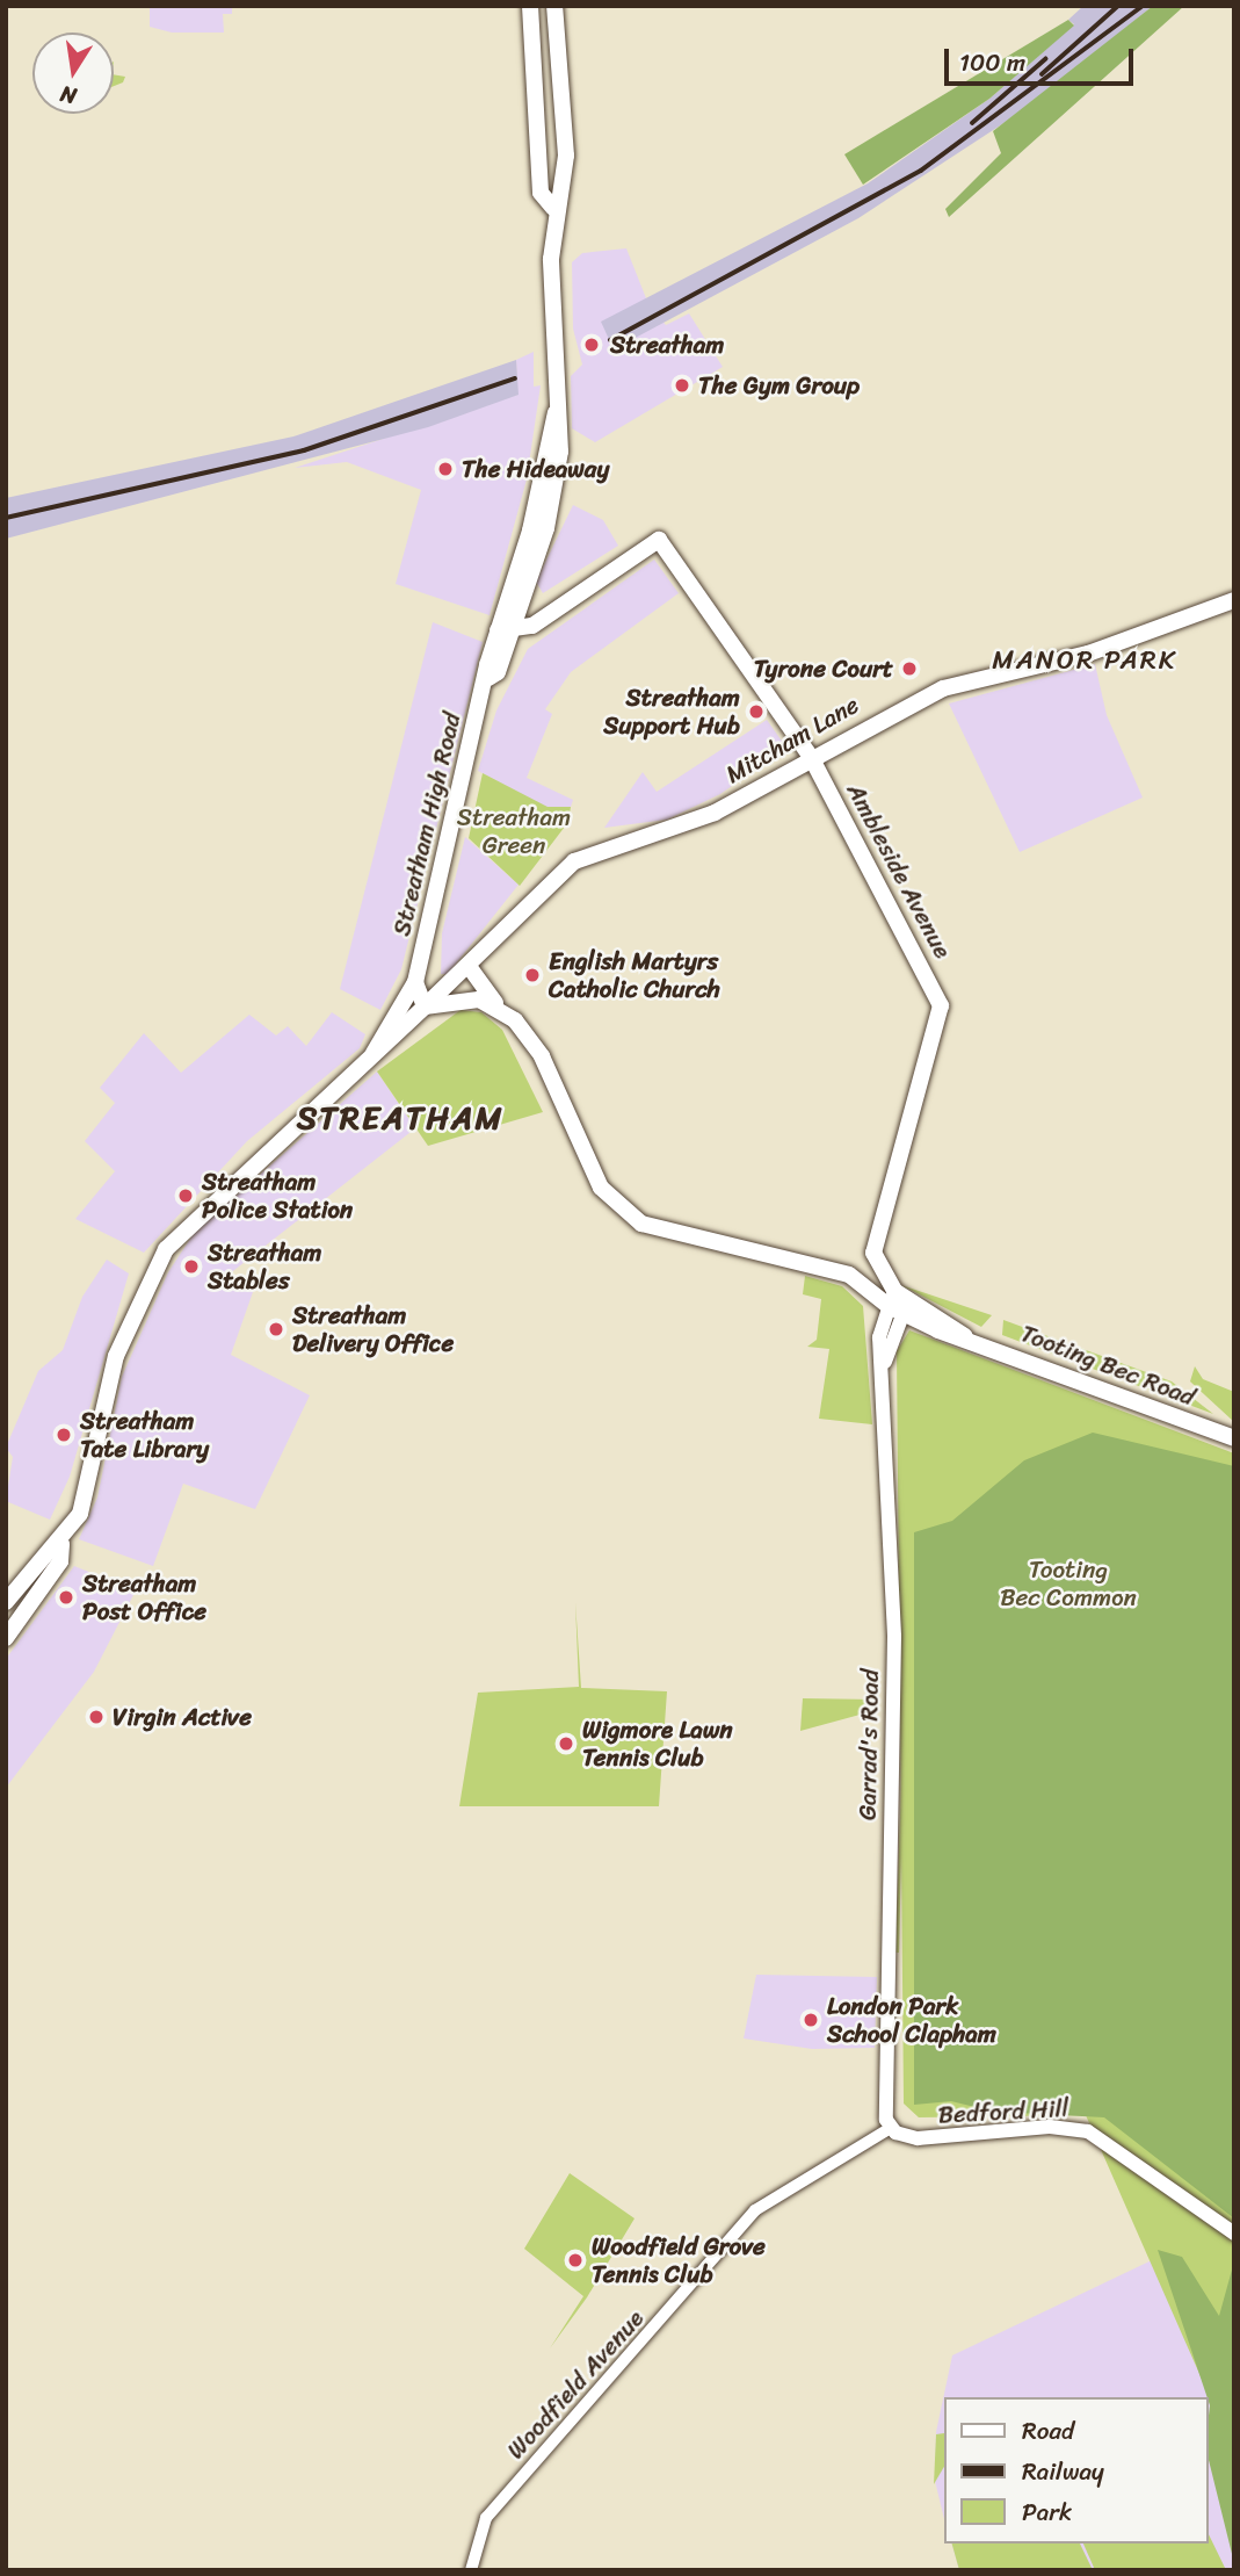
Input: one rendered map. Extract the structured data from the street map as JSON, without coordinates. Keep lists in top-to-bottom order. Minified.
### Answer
{"streets":{"main road":["Mitcham Lane","Streatham High Road","Ambleside Avenue","Tooting Bec Road","Garrad's Road","Bedford Hill"],"street":["Woodfield Avenue"]},"crossings":[["Mitcham Lane","Streatham High Road"],["Mitcham Lane","Ambleside Avenue"],["Tooting Bec Road","Garrad's Road"],["Garrad's Road","Bedford Hill"],["Garrad's Road","Woodfield Avenue"],["Bedford Hill","Woodfield Avenue"]],"districts":["MANOR PARK","STREATHAM"],"parks":["Streatham Green","Tooting Bec Common"],"places":["Streatham","The Gym Group","The Hideaway","Tyrone Court","Streatham Support Hub","English Martyrs Catholic Church","Streatham Police Station","Streatham Stables","Streatham Delivery Office","Streatham Tate Library","Streatham Post Office","Virgin Active","Wigmore Lawn Tennis Club","London Park School Clapham","Woodfield Grove Tennis Club"],"legend":["Road","Railway","Park"],"scale_bar":"100 m","north":"bottom"}
